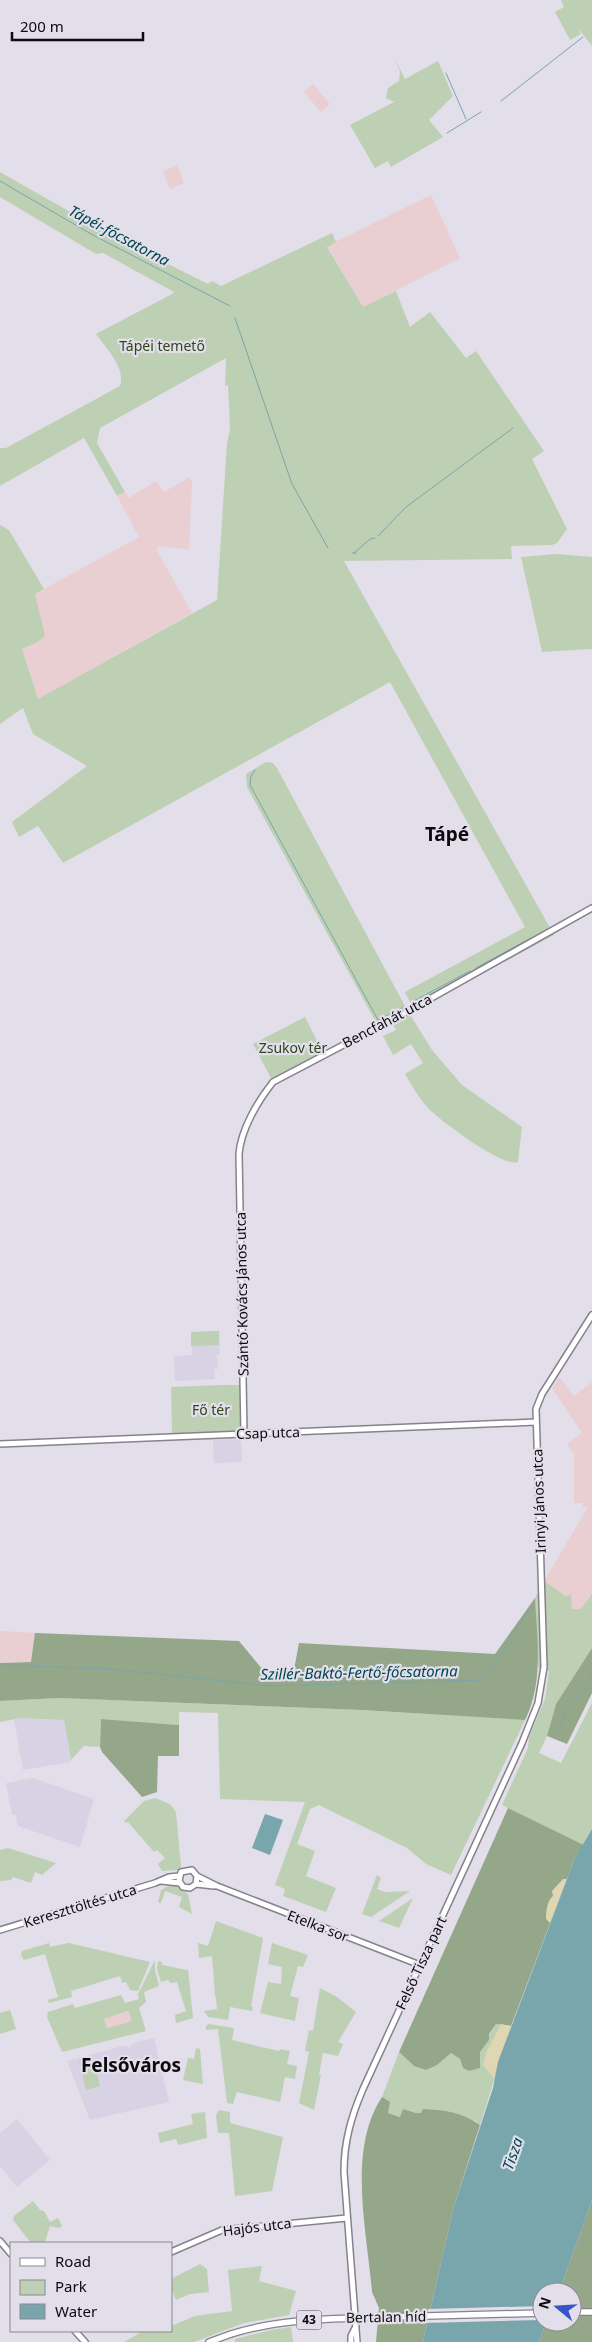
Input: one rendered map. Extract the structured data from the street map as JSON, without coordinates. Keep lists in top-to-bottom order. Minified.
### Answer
{"streets":{"main road":["Bertalan híd","43"],"street":["Bencfahát utca","Szántó Kovács János utca","Csap utca","Irinyi János utca","Kereszttöltés utca","Etelka sor","Felső Tisza part","Hajós utca"]},"crossings":[["Bencfahát utca","Szántó Kovács János utca"],["Szántó Kovács János utca","Csap utca"],["Csap utca","Irinyi János utca"],["Irinyi János utca","Felső Tisza part"],["Kereszttöltés utca","Etelka sor"],["Etelka sor","Felső Tisza part"],["Felső Tisza part","Hajós utca"]],"districts":["Tápé","Felsőváros"],"water":["Tápéi-főcsatorna","Szillér-Baktó-Fertő-főcsatorna","Tisza"],"parks":["Tápéi temető","Zsukov tér","Fő tér"],"legend":["Road","Park","Water"],"scale_bar":"200 m","north":"left"}
